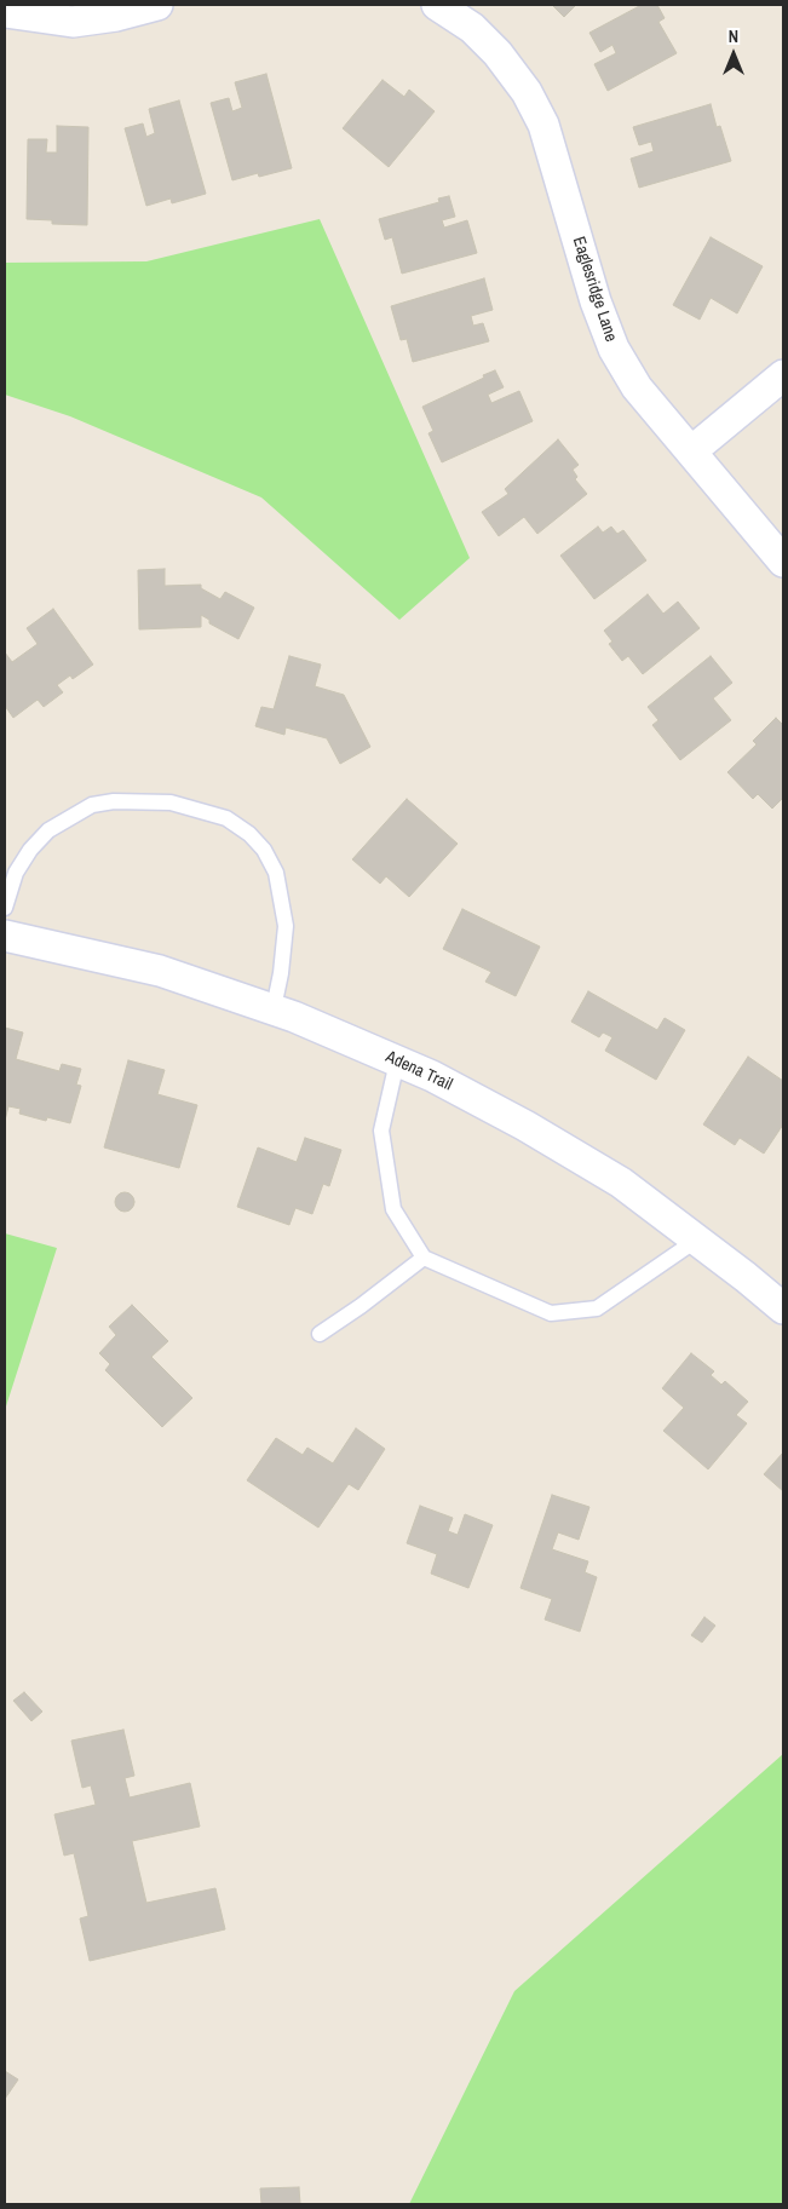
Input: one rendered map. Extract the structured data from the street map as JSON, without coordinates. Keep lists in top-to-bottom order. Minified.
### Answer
{"streets":{"street":["Eaglesridge Lane","Adena Trail"]},"north":"top"}
